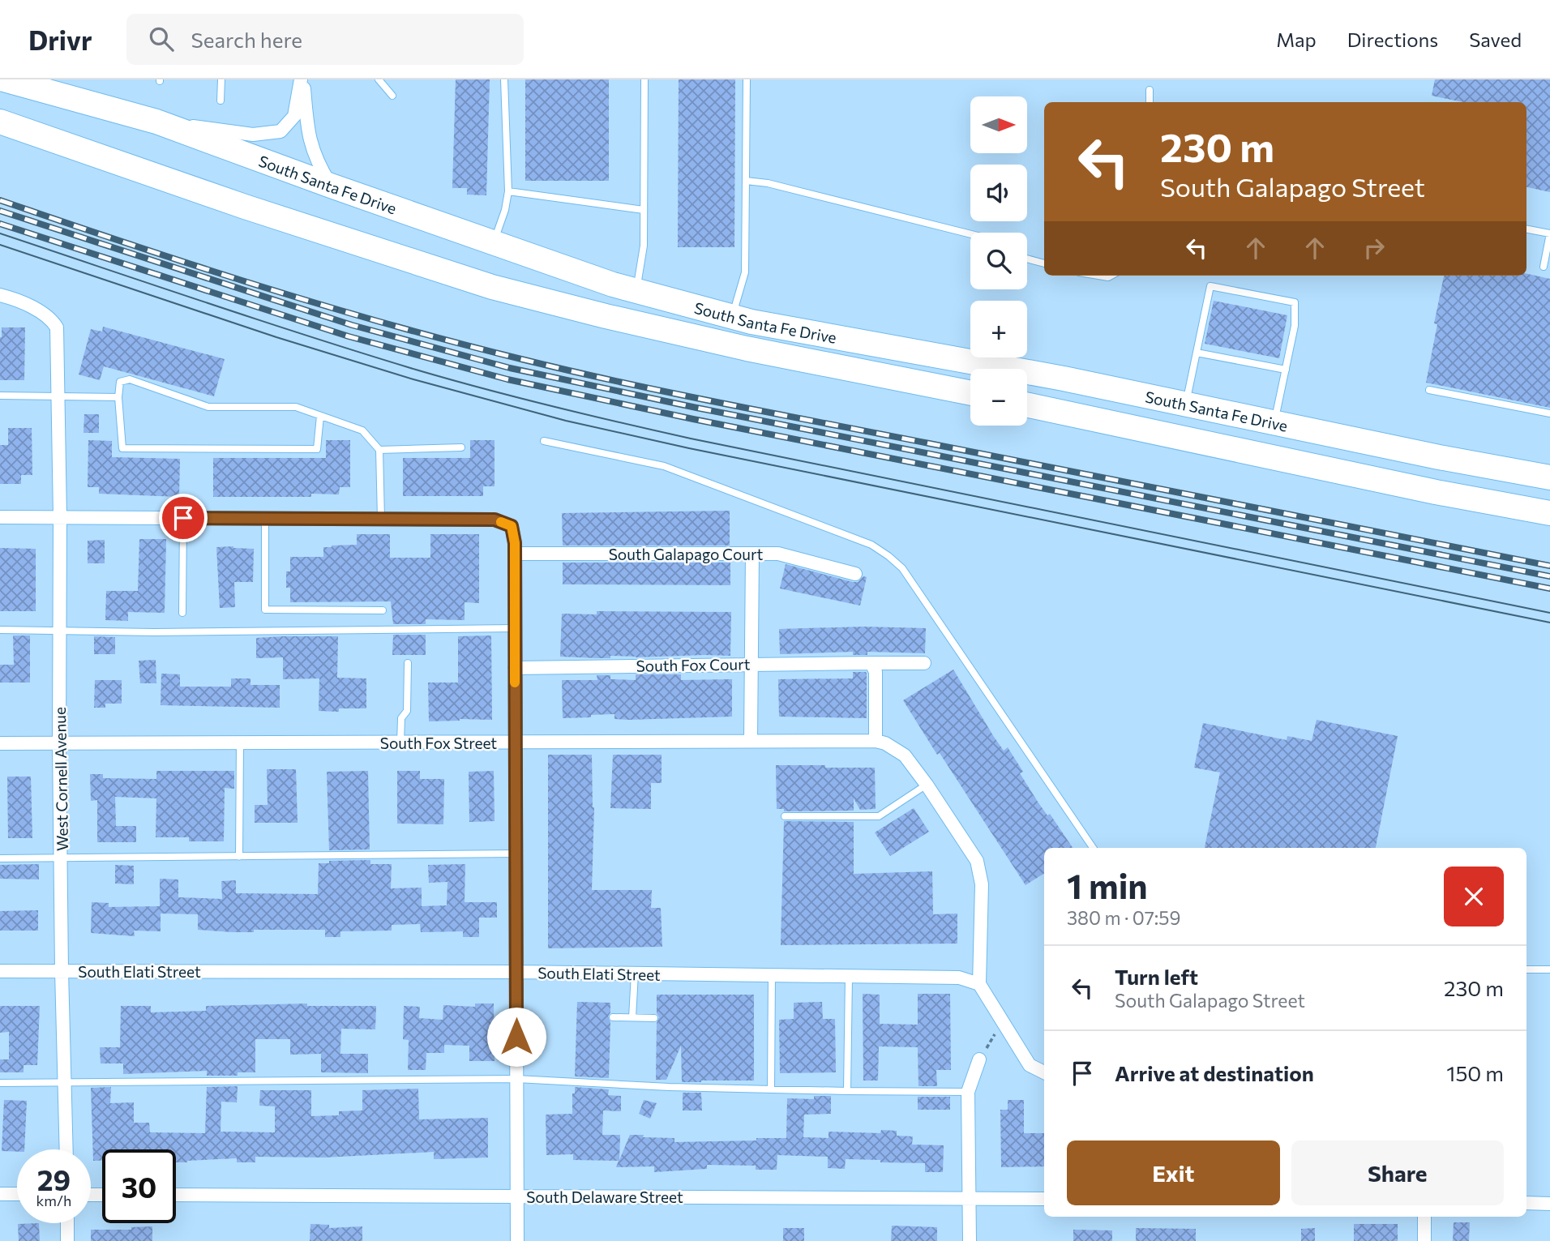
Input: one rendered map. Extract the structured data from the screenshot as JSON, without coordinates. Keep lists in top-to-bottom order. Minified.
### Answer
{"streets":{"highway":["South Santa Fe Drive"],"street":["South Galapago Court","South Fox Court","South Fox Street","West Cornell Avenue","South Elati Street","South Delaware Street"]},"crossings":[["South Fox Street","West Cornell Avenue"],["South Fox Street","South Elati Street"],["West Cornell Avenue","South Elati Street"]],"north":"right","page":{"header":"Drivr","search":"Search here","nav":["Map","Directions","Saved"],"map_buttons":["+","−"],"turn":["230 m","South Galapago Street"],"heading":["1 min","380 m · 07:59"],"list":[{"name":"Turn left","note":"South Galapago Street","value":"230 m"},{"name":"Arrive at destination","value":"150 m"}],"buttons":["Exit","Share"],"speed":"29 km/h","limit":"30"}}
